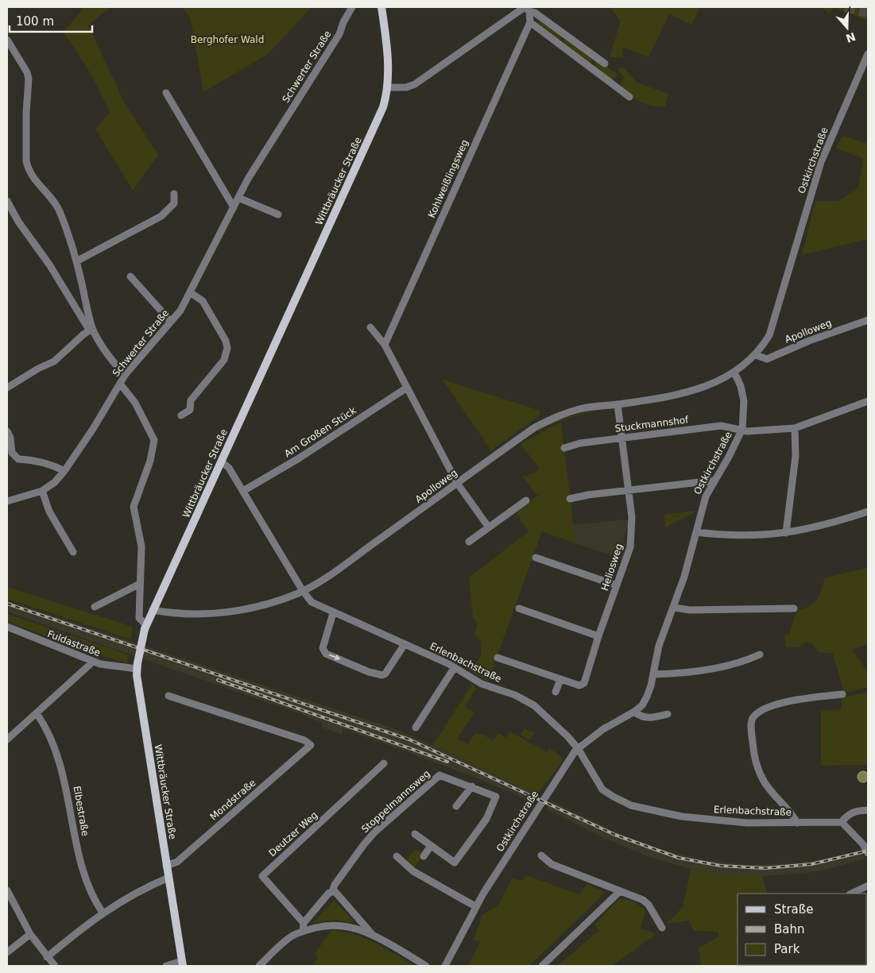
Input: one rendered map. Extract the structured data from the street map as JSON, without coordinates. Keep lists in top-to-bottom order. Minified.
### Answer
{"streets":{"main road":["Wittbräucker Straße"],"street":["Schwerter Straße","Ostkirchstraße","Kohlweißlingsweg","Apolloweg","Stuckmannshof","Am Großen Stück","Heliosweg","Fuldastraße","Erlenbachstraße","Mondstraße","Stoppelmannsweg","Elbestraße","Deutzer Weg"]},"crossings":[["Ostkirchstraße","Apolloweg"],["Ostkirchstraße","Stuckmannshof"],["Ostkirchstraße","Erlenbachstraße"],["Wittbräucker Straße","Apolloweg"],["Wittbräucker Straße","Fuldastraße"],["Wittbräucker Straße","Erlenbachstraße"],["Wittbräucker Straße","Mondstraße"],["Apolloweg","Heliosweg"],["Apolloweg","Erlenbachstraße"],["Stuckmannshof","Heliosweg"],["Am Großen Stück","Erlenbachstraße"],["Stoppelmannsweg","Deutzer Weg"]],"parks":["Berghofer Wald"],"legend":["Straße","Bahn","Park"],"scale_bar":"100 m","north":"bottom"}
